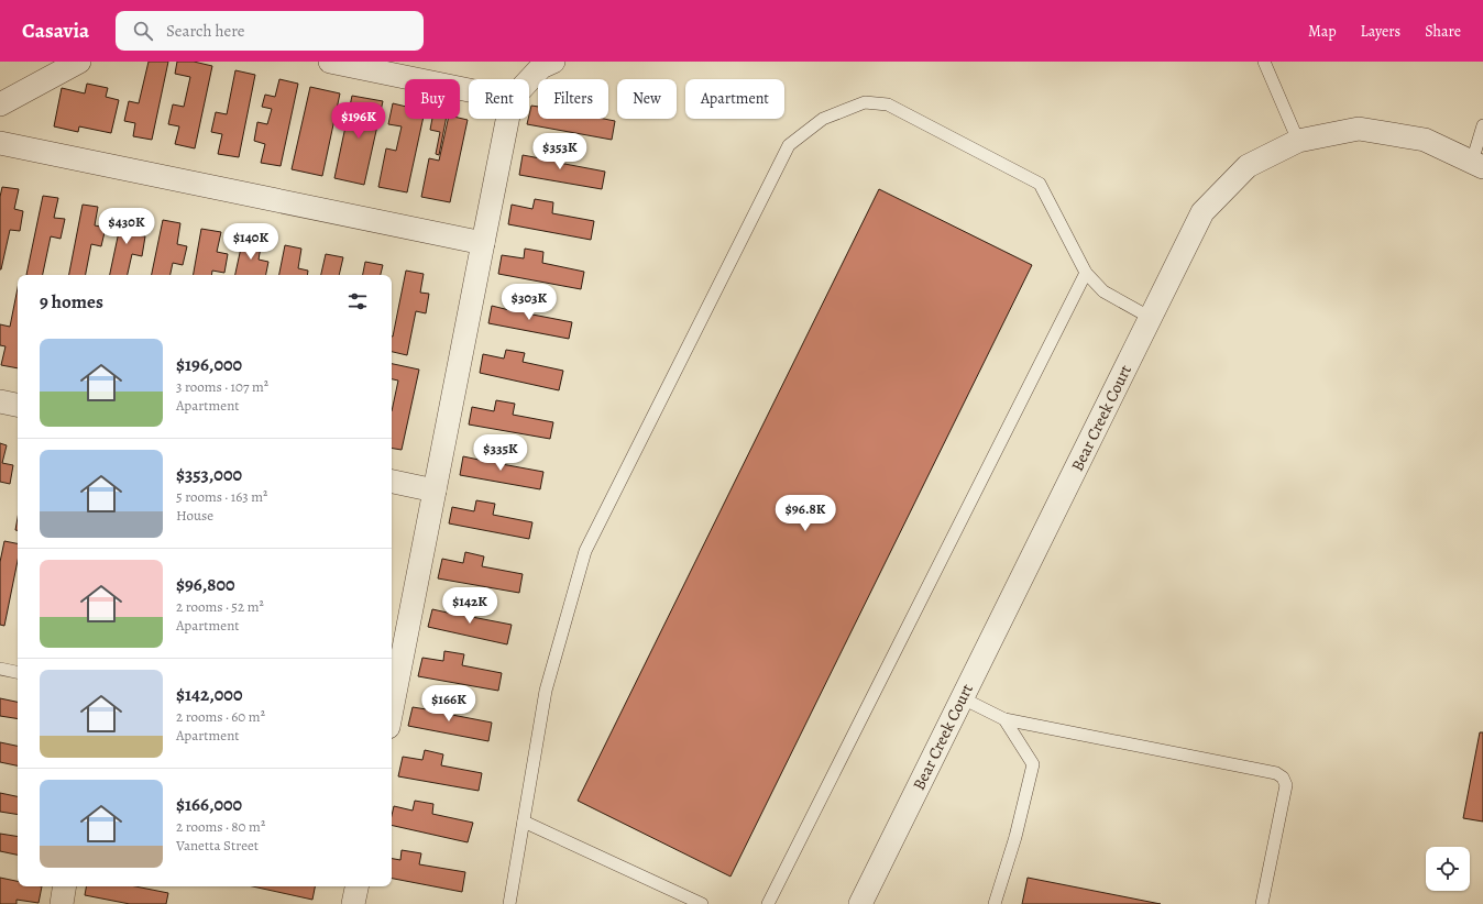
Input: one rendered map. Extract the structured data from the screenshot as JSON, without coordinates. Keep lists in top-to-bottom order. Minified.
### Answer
{"streets":{"street":["Bear Creek Court"]},"page":{"header":"Casavia","search":"Search here","nav":["Map","Layers","Share"],"chip":["Buy","Rent","Filters","New","Apartment"],"price":["$196K","$353K","$430K","$140K","$303K","$335K","$96.8K","$142K","$166K"],"heading":"9 homes","list":[{"name":"$196,000","note":"3 rooms · 107 m² · Apartment"},{"name":"$353,000","note":"5 rooms · 163 m² · House"},{"name":"$96,800","note":"2 rooms · 52 m² · Apartment"},{"name":"$142,000","note":"2 rooms · 60 m² · Apartment"},{"name":"$166,000","note":"2 rooms · 80 m² · Vanetta Street"}]}}
